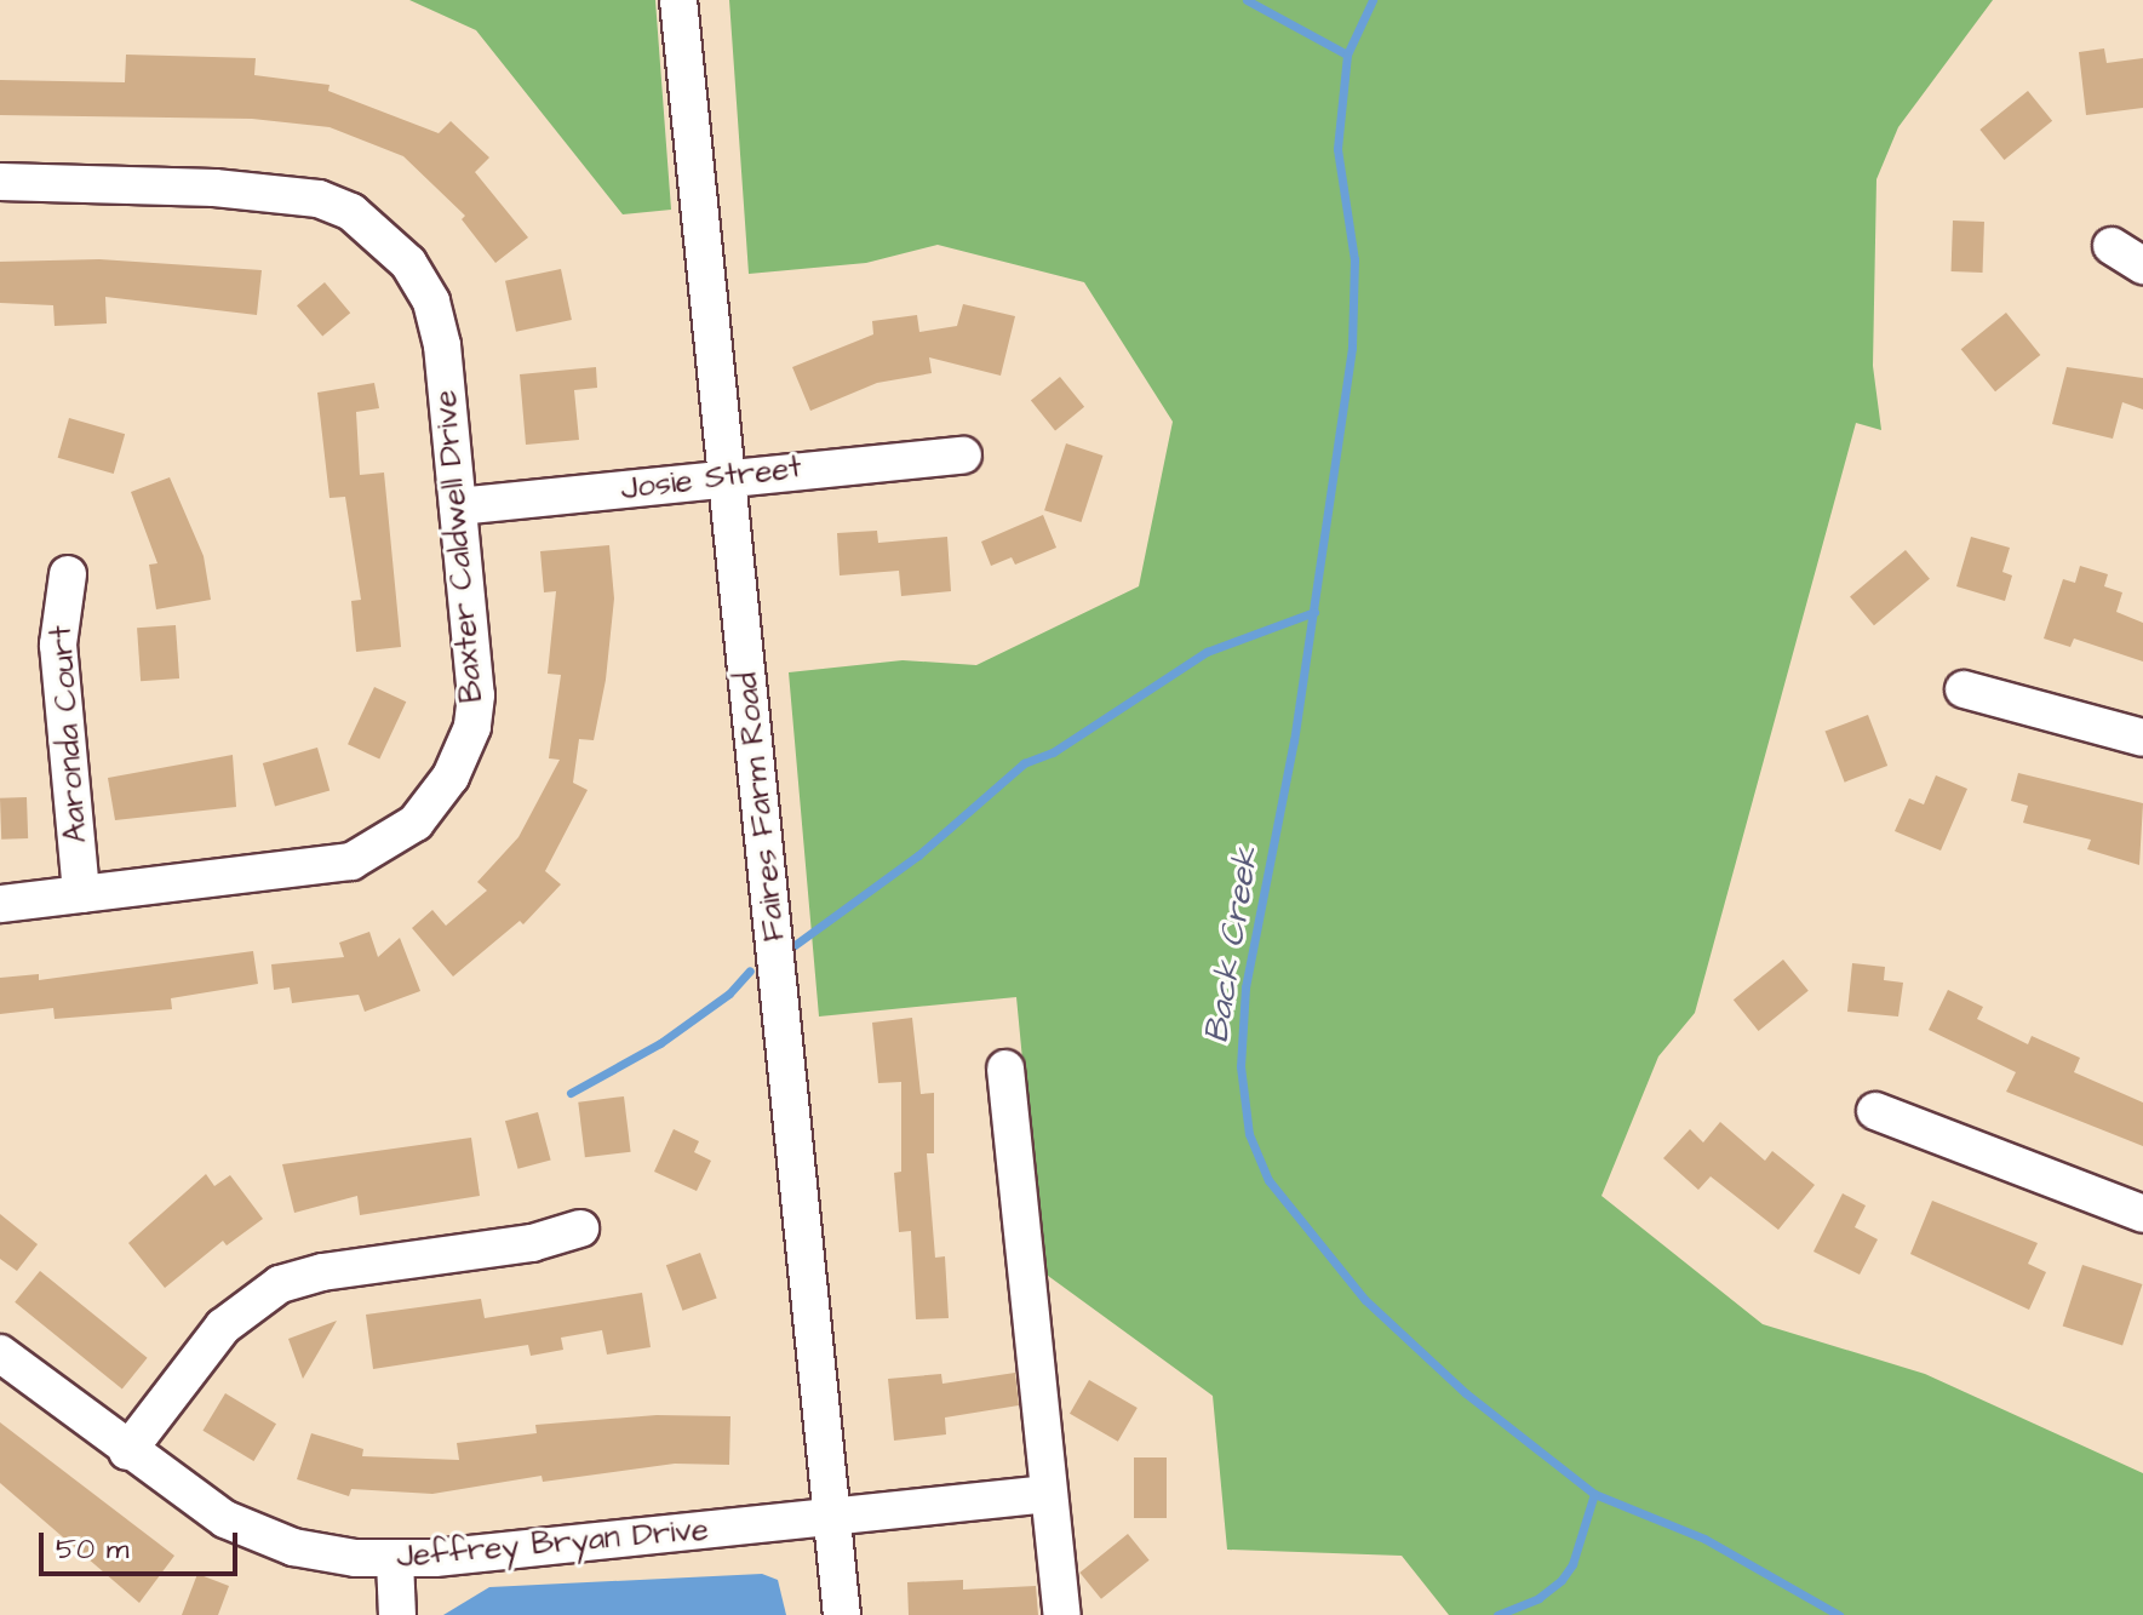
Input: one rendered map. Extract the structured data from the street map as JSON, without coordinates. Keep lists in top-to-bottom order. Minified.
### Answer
{"streets":{"street":["Josie Street","Baxter Caldwell Drive","Aaronda Court","Faires Farm Road","Jeffrey Bryan Drive"]},"crossings":[["Josie Street","Baxter Caldwell Drive"],["Josie Street","Faires Farm Road"],["Baxter Caldwell Drive","Aaronda Court"],["Faires Farm Road","Jeffrey Bryan Drive"]],"water":["Back Creek"],"scale_bar":"50 m"}
